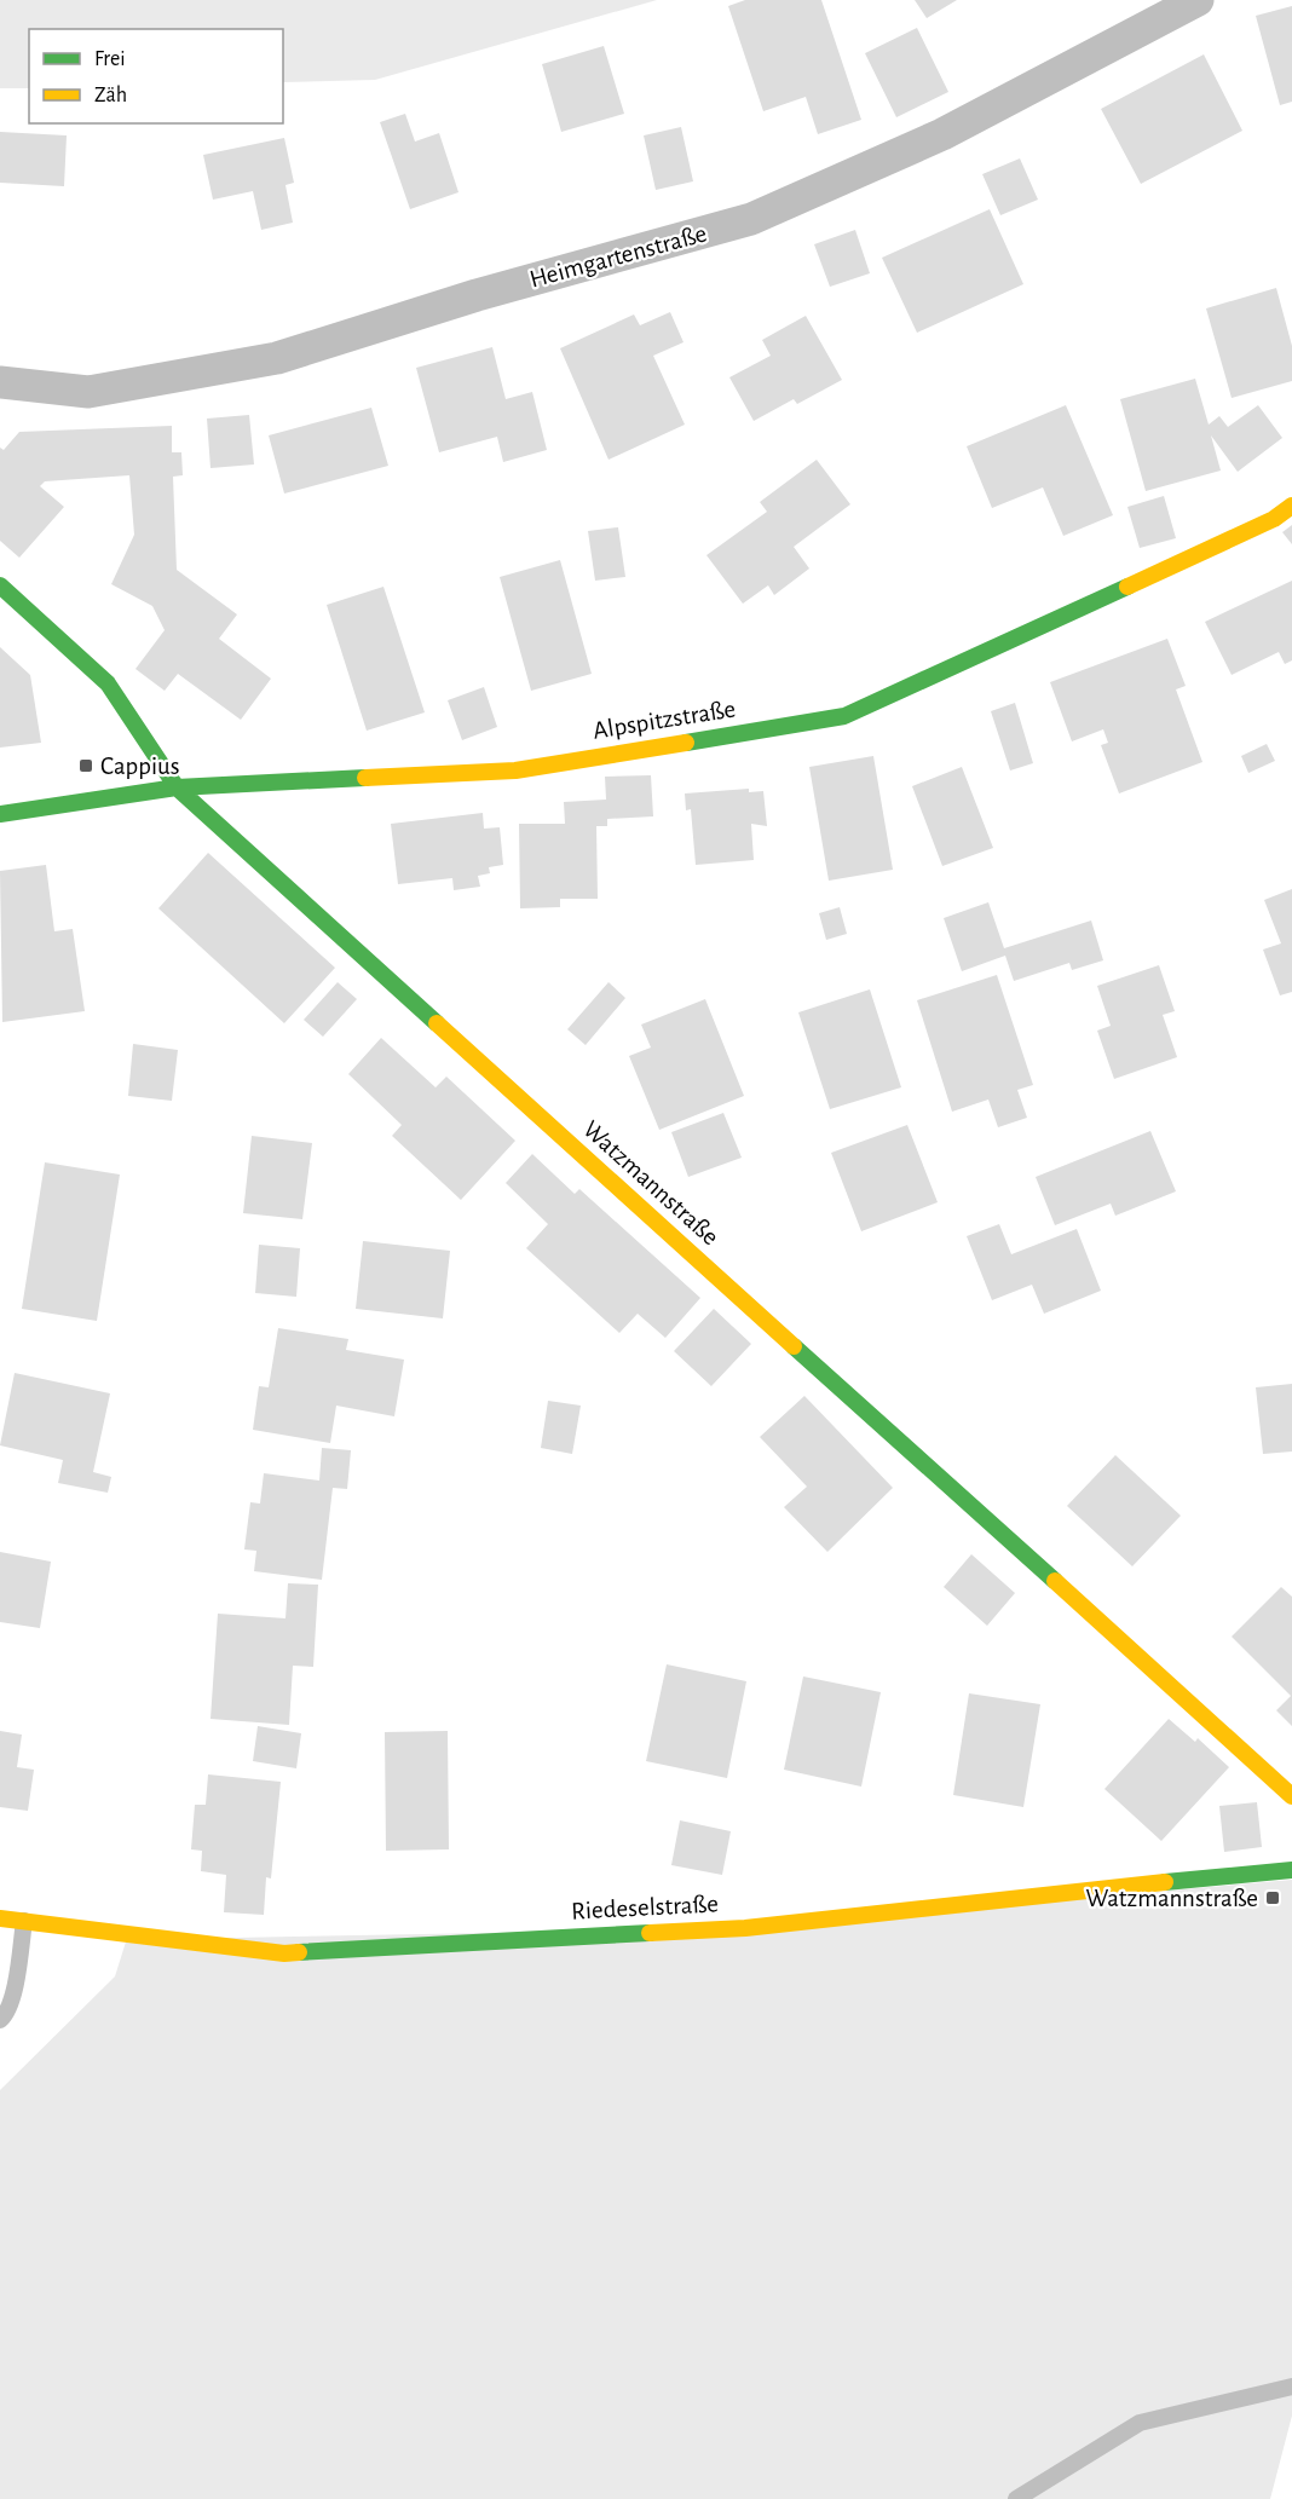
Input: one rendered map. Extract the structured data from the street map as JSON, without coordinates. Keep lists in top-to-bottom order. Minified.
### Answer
{"streets":{"street":["Heimgartenstraße","Alpspitzstraße","Watzmannstraße","Riedeselstraße"]},"crossings":[["Alpspitzstraße","Watzmannstraße"]],"places":{"transit":["Cappius","Watzmannstraße"]},"legend":["Frei","Zäh"]}
